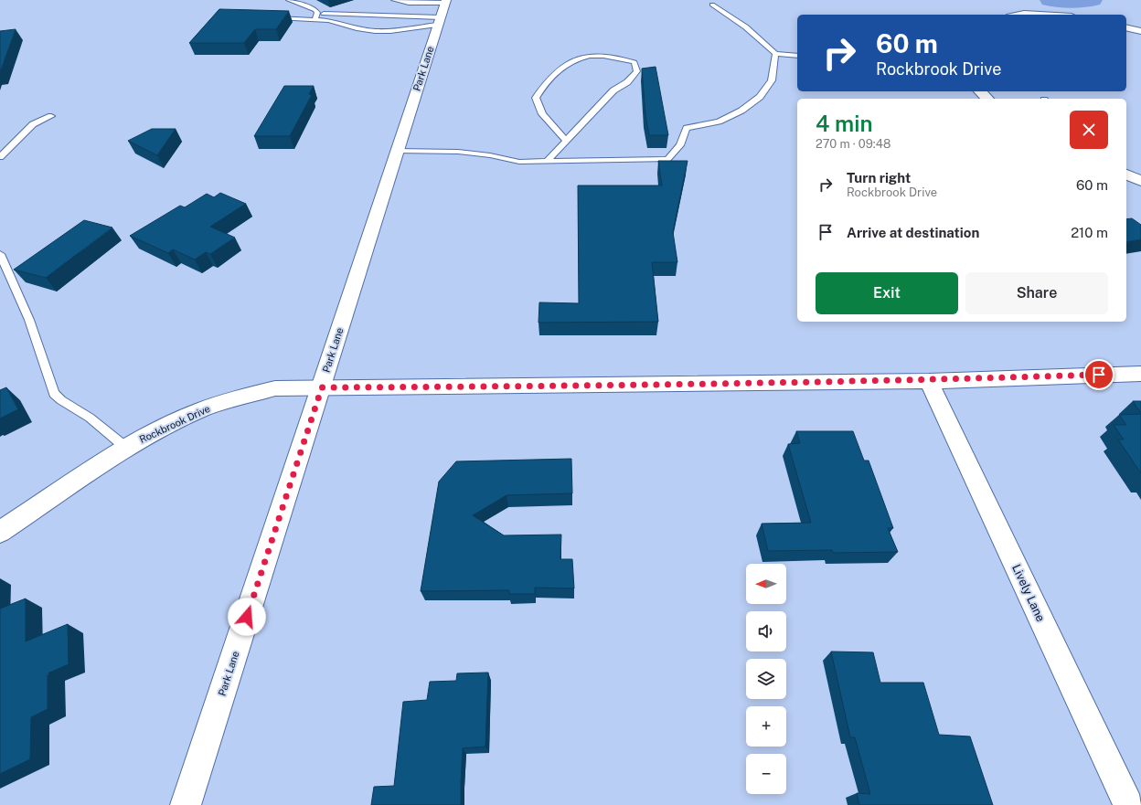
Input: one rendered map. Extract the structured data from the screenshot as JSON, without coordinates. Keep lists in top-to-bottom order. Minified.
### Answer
{"streets":{"street":["Park Lane","Rockbrook Drive","Lively Lane"]},"crossings":[["Park Lane","Rockbrook Drive"],["Rockbrook Drive","Lively Lane"]],"north":"left","page":{"turn":["60 m","Rockbrook Drive"],"heading":["4 min","270 m · 09:48"],"list":[{"name":"Turn right","note":"Rockbrook Drive","value":"60 m"},{"name":"Arrive at destination","value":"210 m"}],"buttons":["Exit","Share"],"map_buttons":["+","−"]}}
